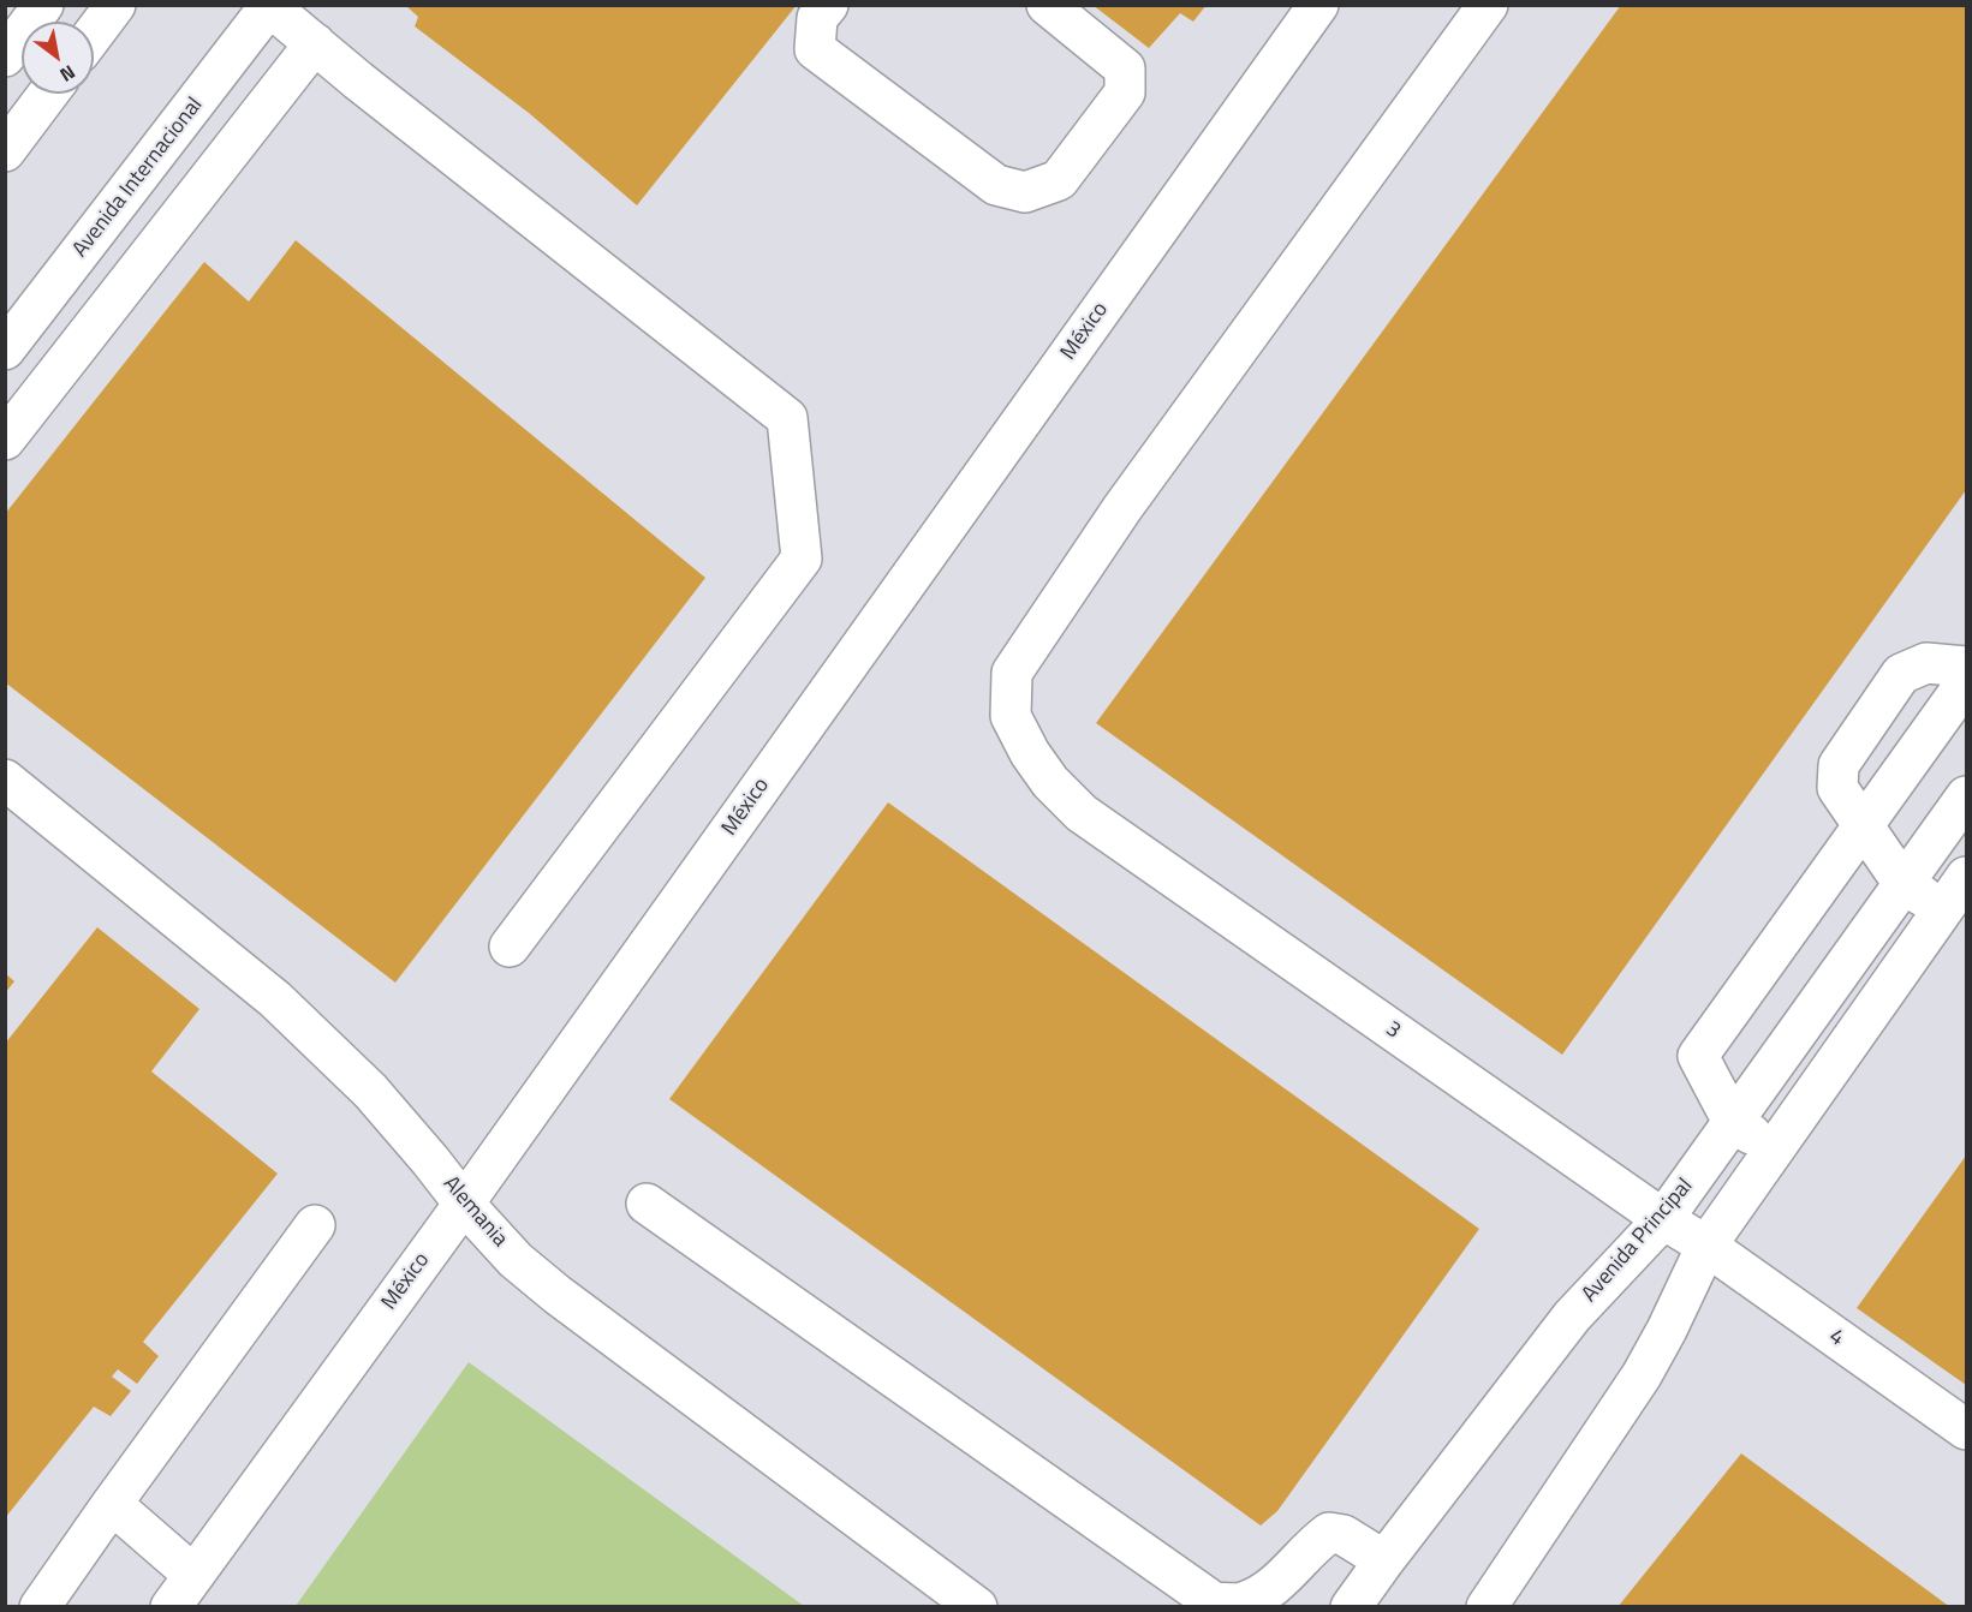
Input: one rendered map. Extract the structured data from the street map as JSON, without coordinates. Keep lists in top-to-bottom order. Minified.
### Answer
{"streets":{"street":["Avenida Internacional","México","3","Alemania","Avenida Principal","4"]},"crossings":[["México","Alemania"],["3","Avenida Principal"],["3","4"]],"north":"bottom right"}
